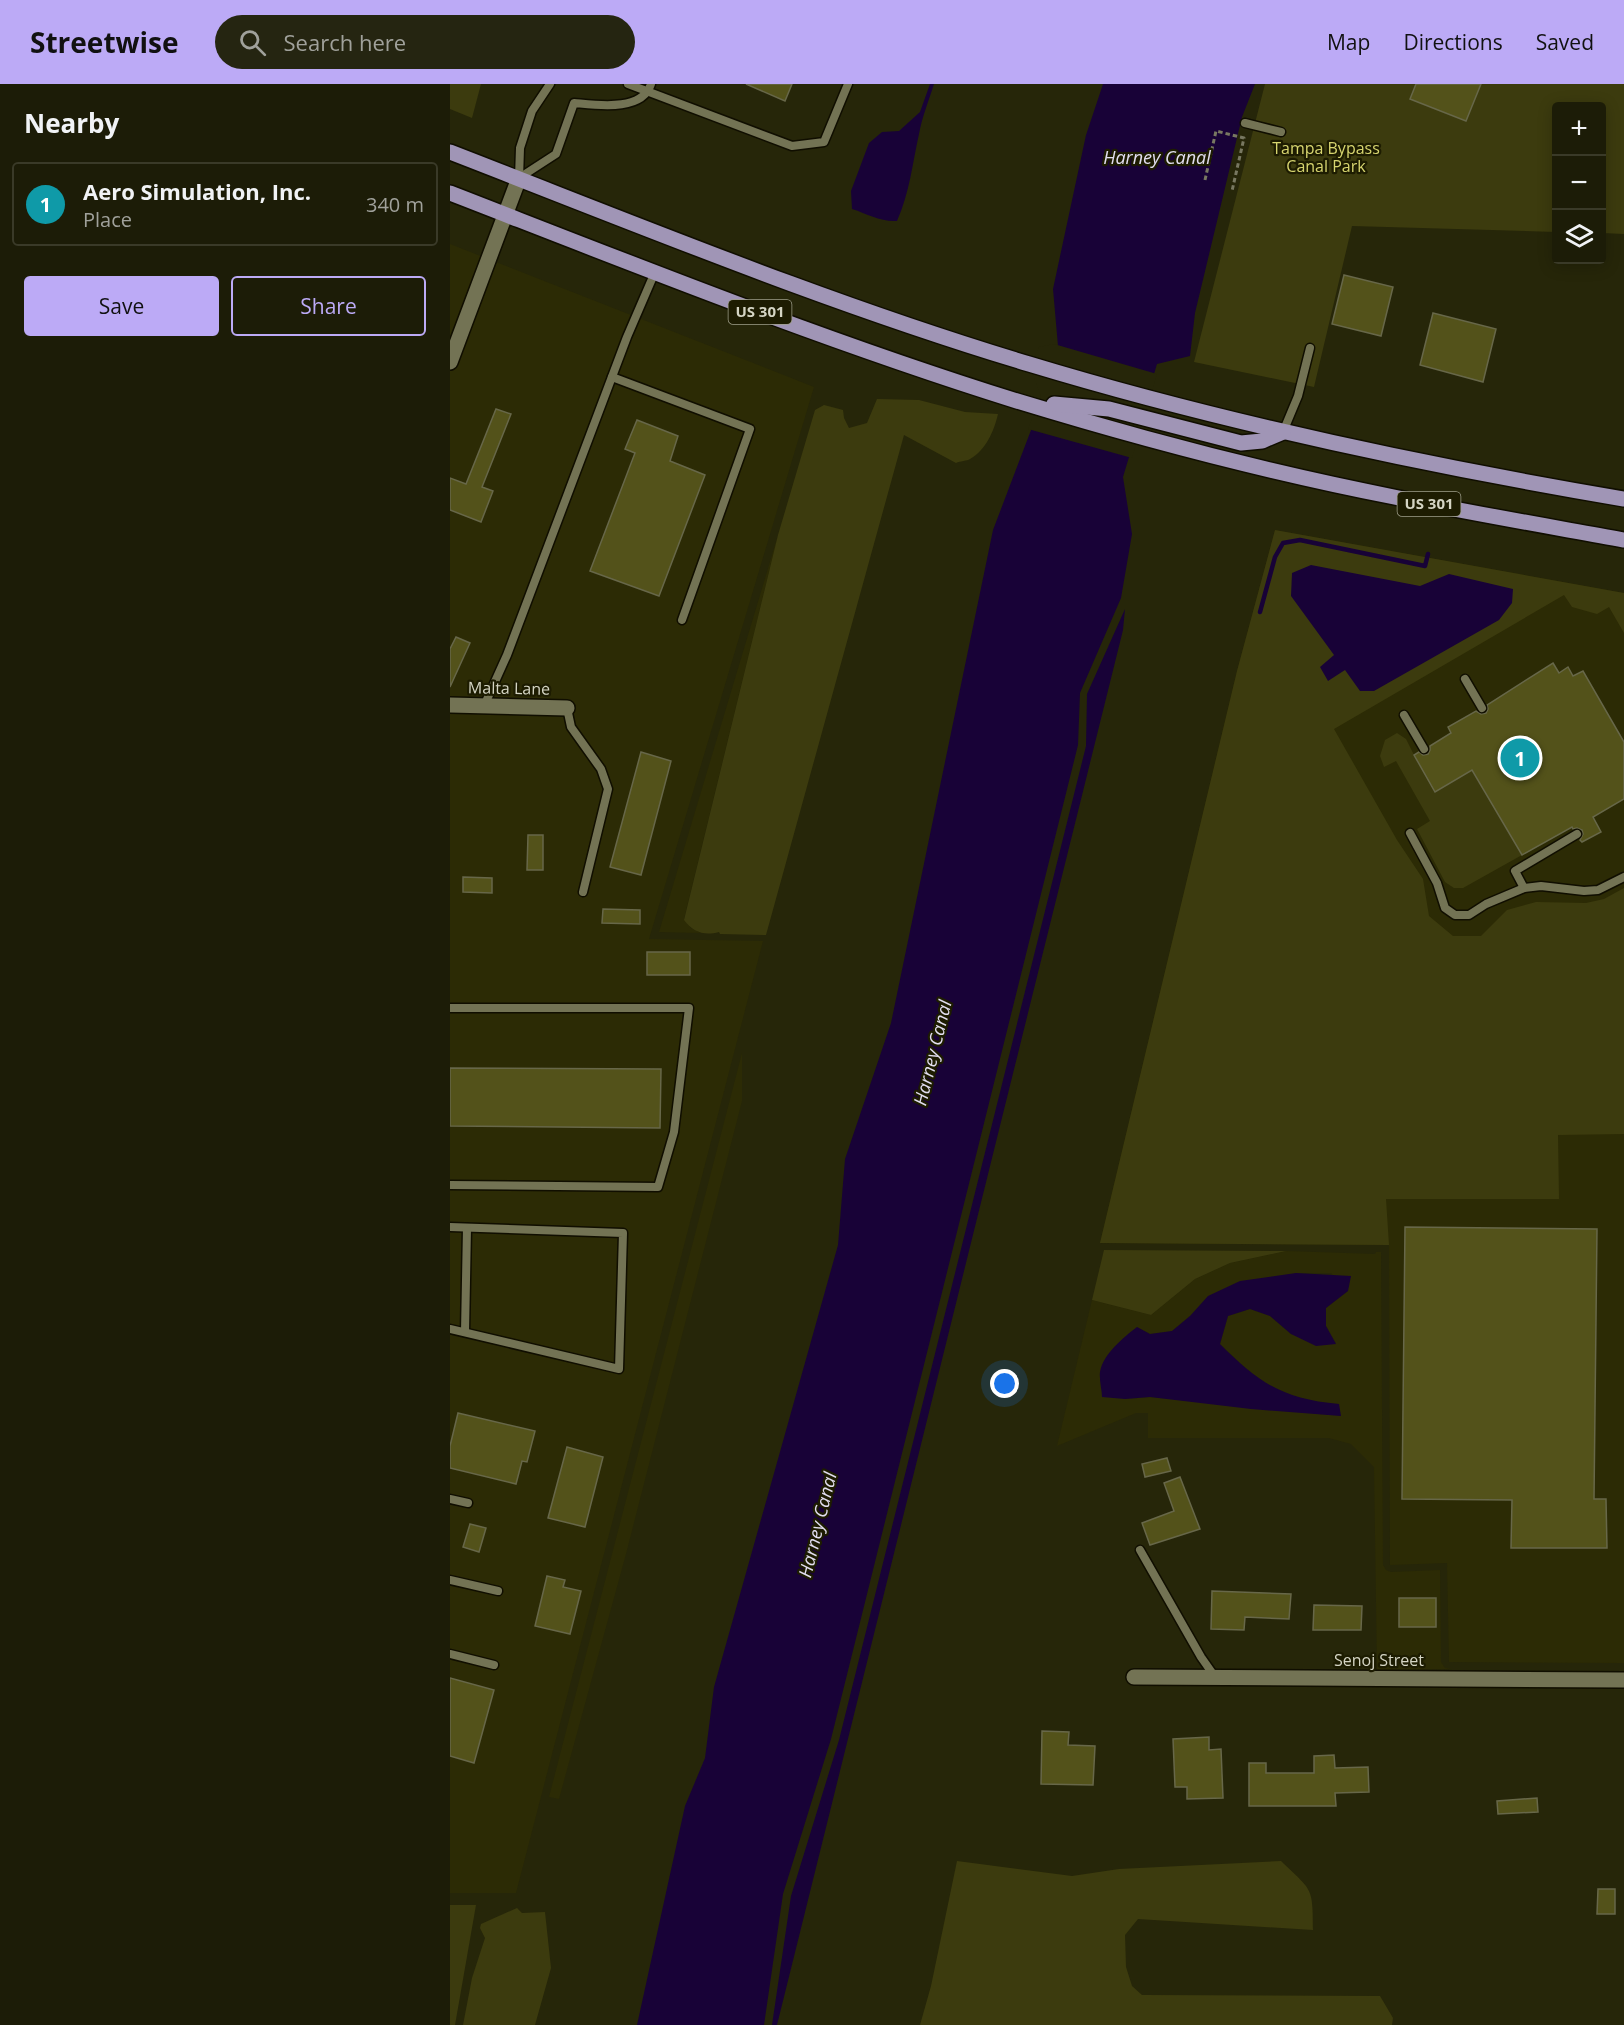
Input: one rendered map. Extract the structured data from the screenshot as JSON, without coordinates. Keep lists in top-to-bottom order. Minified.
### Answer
{"streets":{"main road":["US 301"],"street":["Malta Lane","Senoj Street"]},"water":["Harney Canal"],"parks":["Tampa Bypass Canal Park"],"page":{"header":"Streetwise","search":"Search here","nav":["Map","Directions","Saved"],"heading":"Nearby","map_buttons":["+","−"],"list":[{"mark":"1","name":"Aero Simulation, Inc.","note":"Place","value":"340 m"}],"buttons":["Save","Share"],"pins":"1"}}
